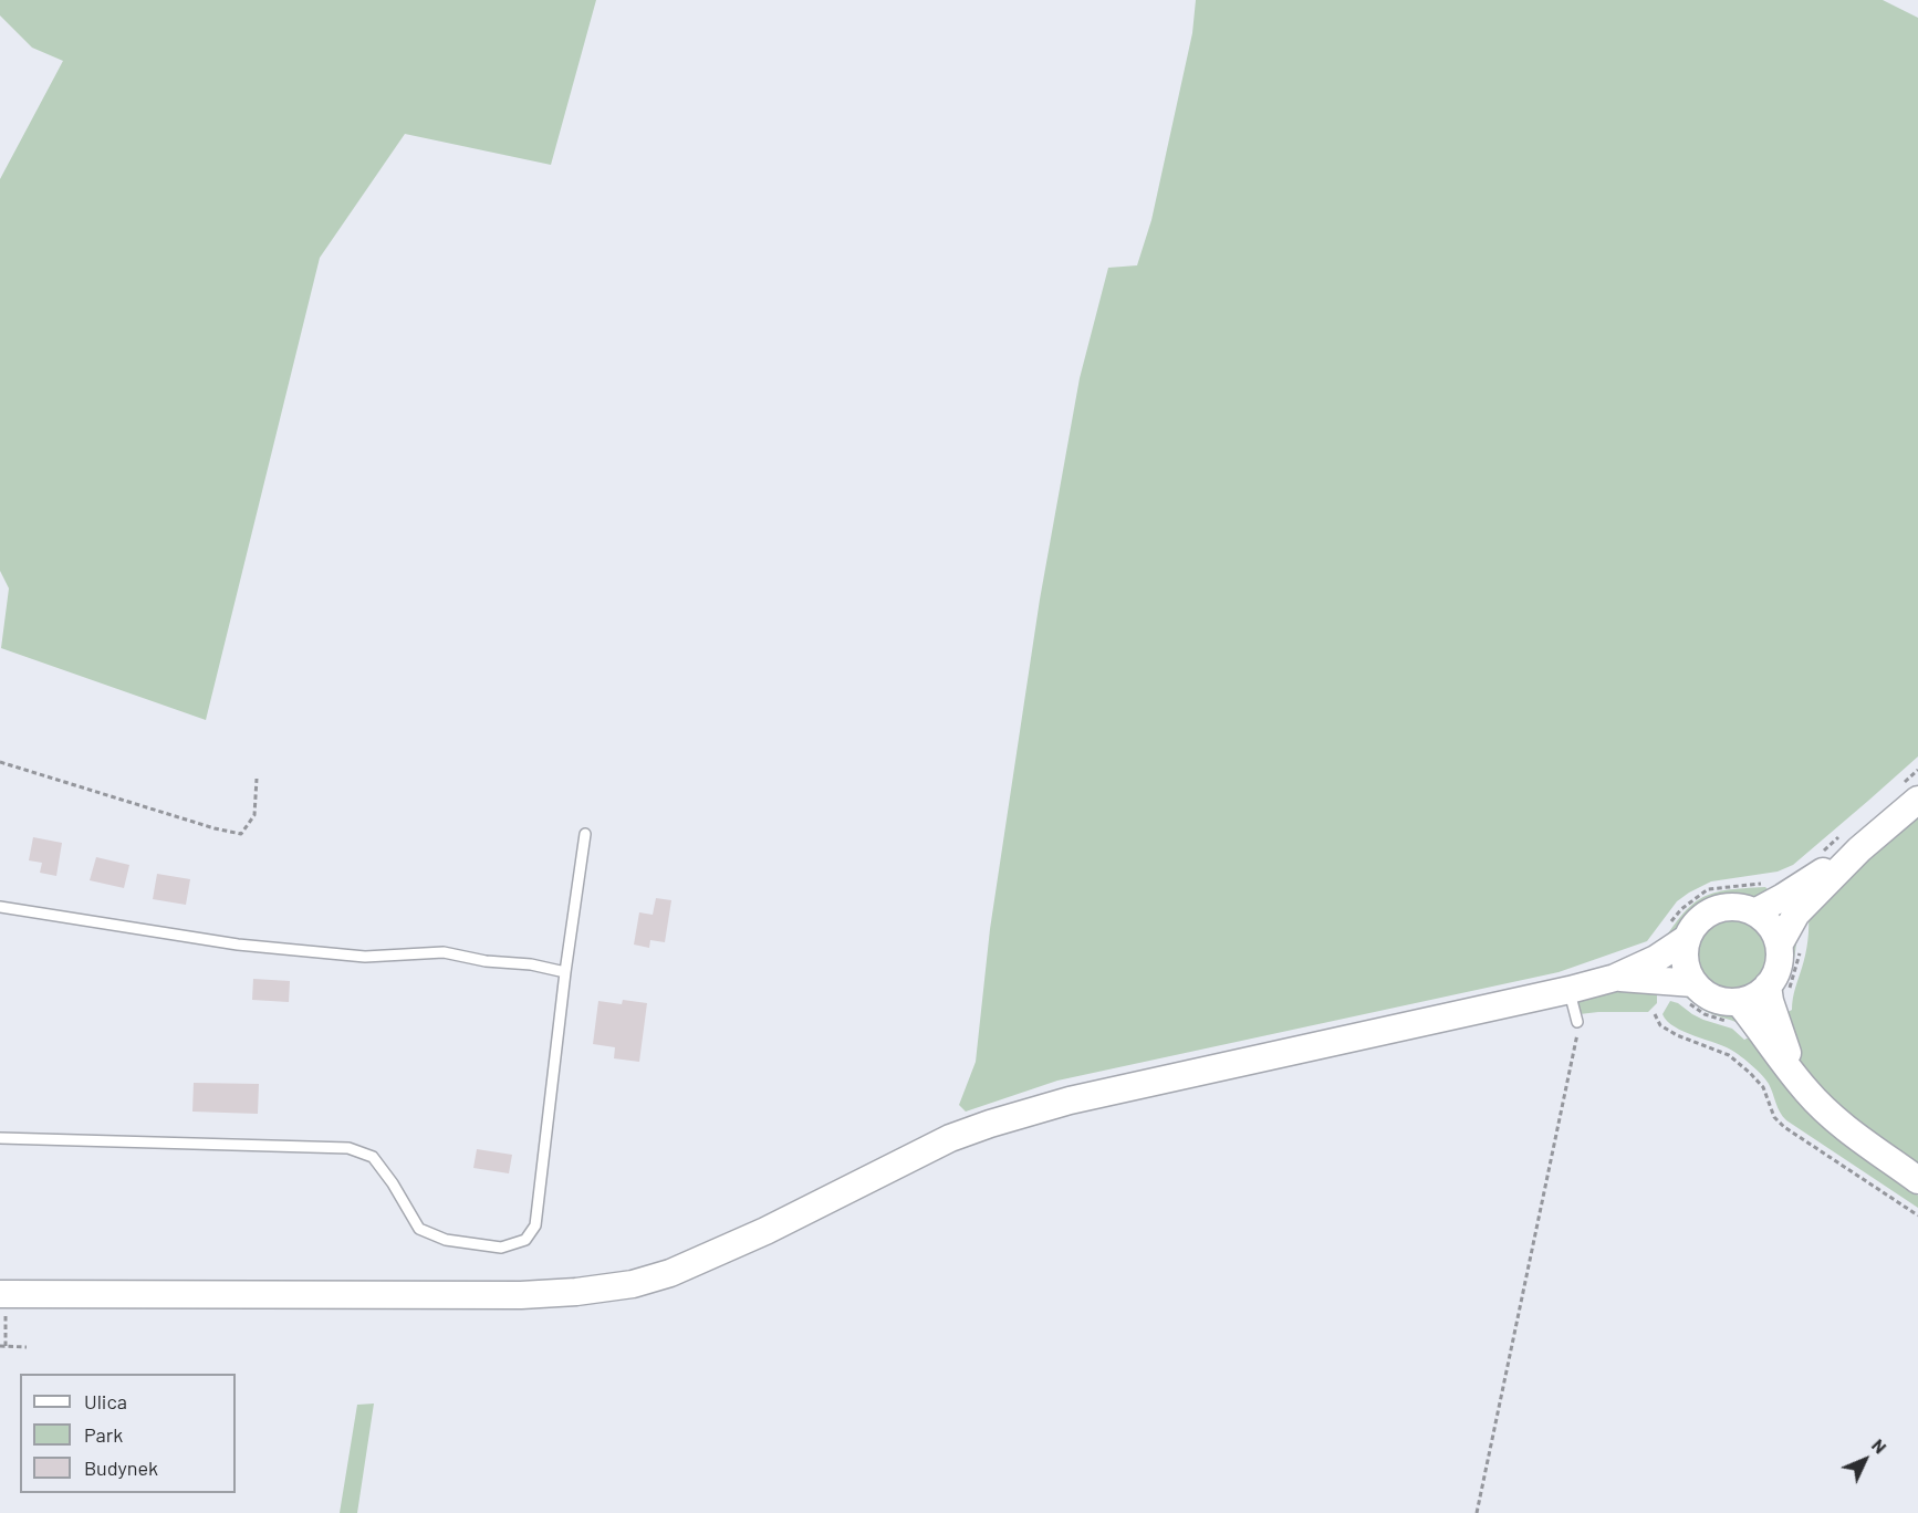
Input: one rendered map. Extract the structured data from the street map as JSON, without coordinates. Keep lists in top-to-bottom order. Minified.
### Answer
{"legend":["Ulica","Park","Budynek"],"north":"top right"}
